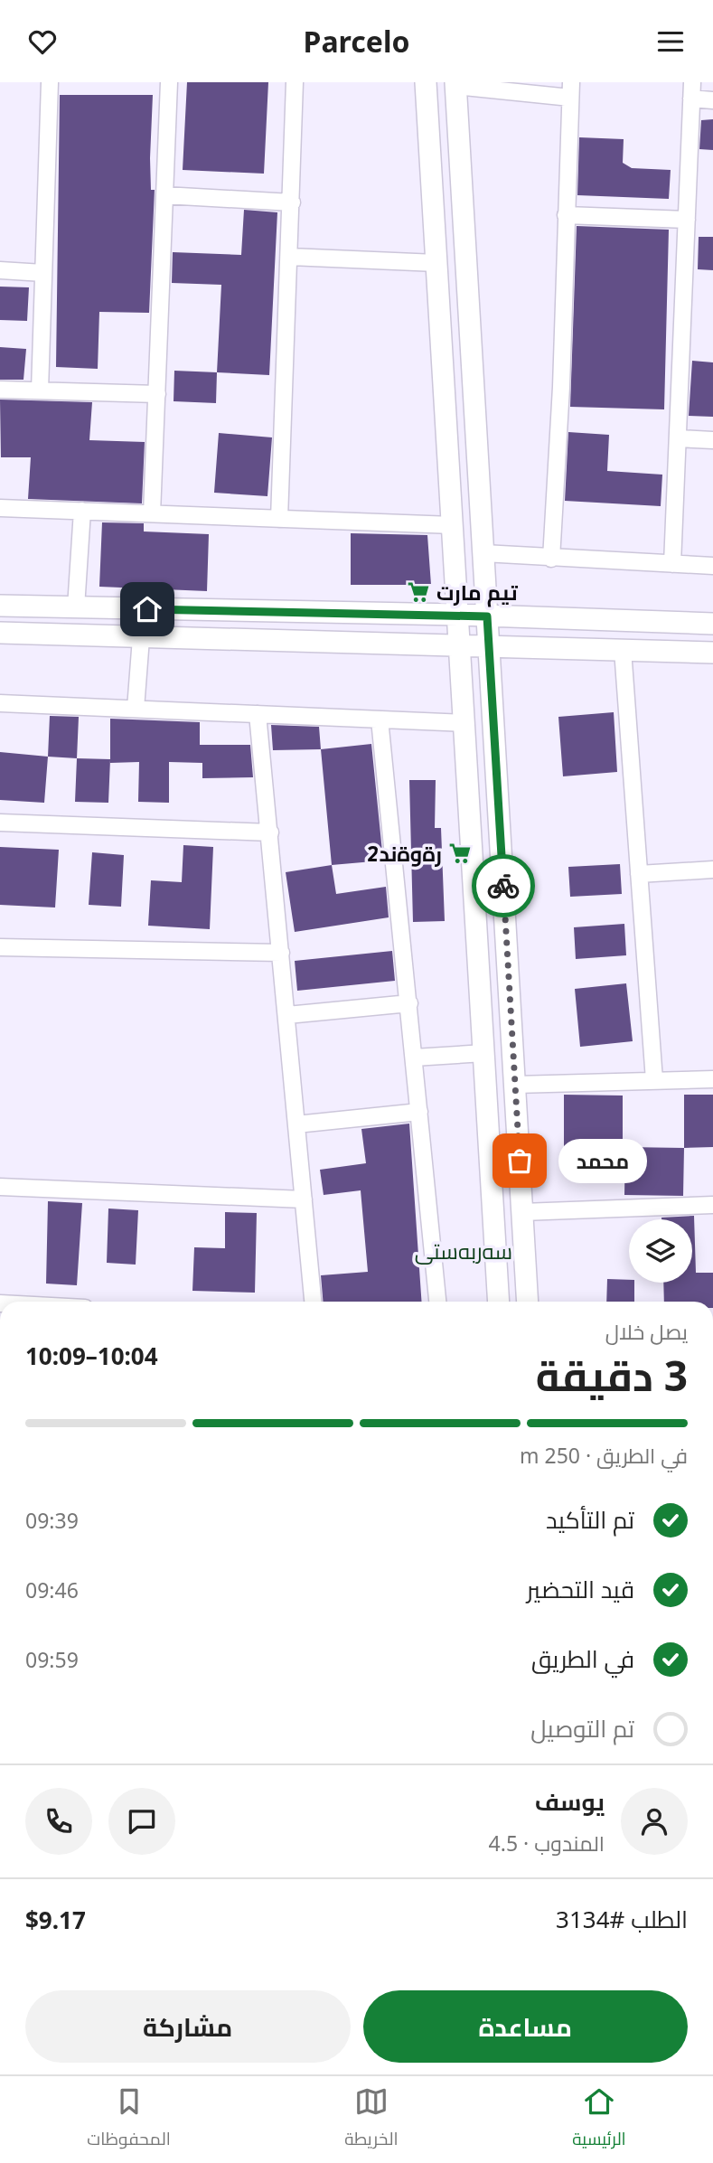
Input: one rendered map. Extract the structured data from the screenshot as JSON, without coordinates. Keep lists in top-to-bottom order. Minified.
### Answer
{"districts":["سه‌ربه‌ستی"],"places":{"supermarket":["تیم مارت","رةوةند2"],"other":["محمد"]},"page":{"header":"Parcelo","bubble":"محمد","heading":["3 دقيقة","يصل خلال","10:04–10:09"],"panel":["يوسف","المندوب · 4.5","الطلب #3134","$9.17"],"bar":"في الطريق · 250 m","list":[["تم التأكيد","09:39"],["قيد التحضير","09:46"],["في الطريق","09:59"],"تم التوصيل"],"buttons":["مساعدة","مشاركة"],"tabs":["الرئيسية","الخريطة","المحفوظات"]}}
